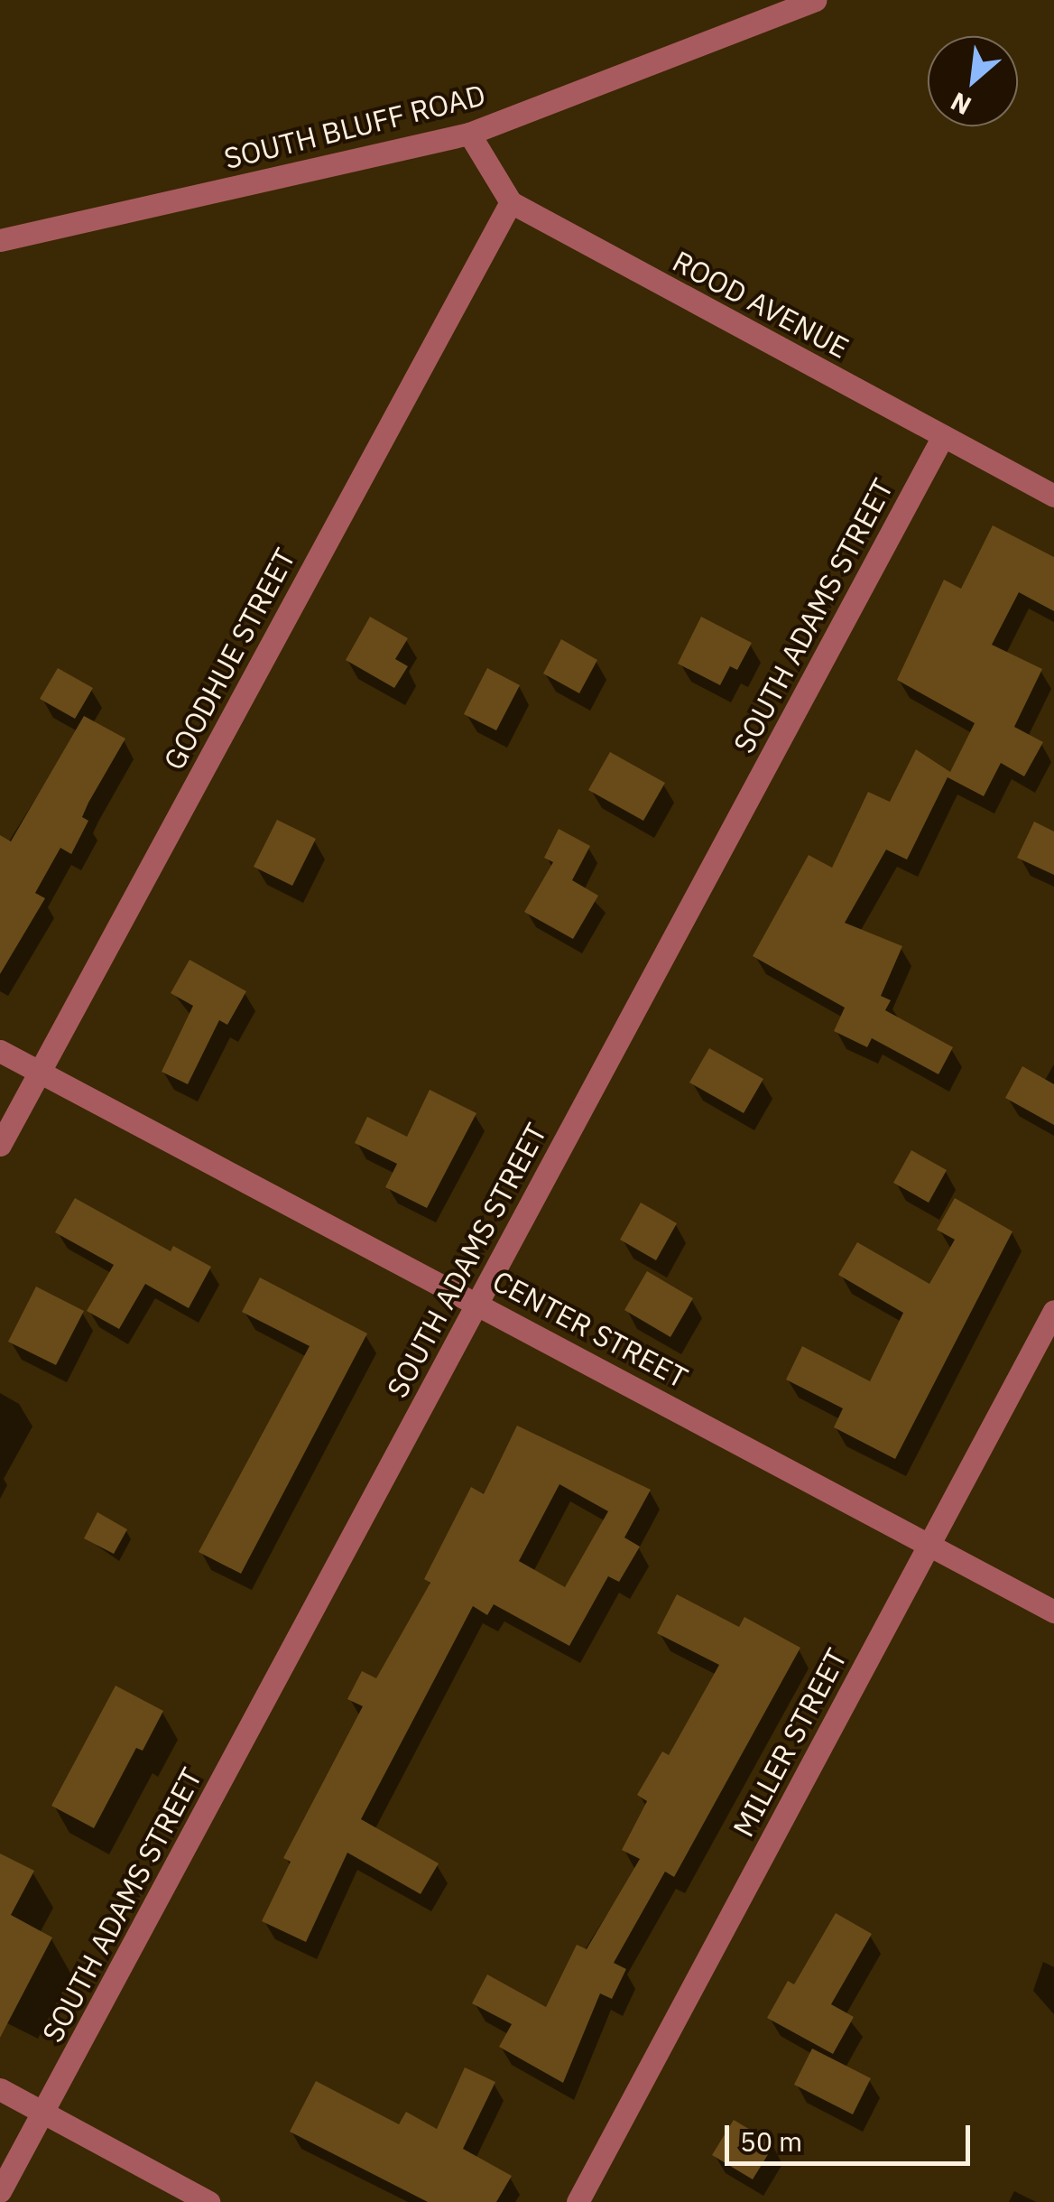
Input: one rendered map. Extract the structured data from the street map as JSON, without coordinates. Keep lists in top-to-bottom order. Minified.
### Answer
{"streets":{"street":["SOUTH BLUFF ROAD","ROOD AVENUE","SOUTH ADAMS STREET","GOODHUE STREET","CENTER STREET","MILLER STREET"]},"crossings":[["ROOD AVENUE","SOUTH ADAMS STREET"],["ROOD AVENUE","GOODHUE STREET"],["SOUTH ADAMS STREET","CENTER STREET"],["GOODHUE STREET","CENTER STREET"],["CENTER STREET","MILLER STREET"]],"scale_bar":"50 m","north":"bottom left"}
